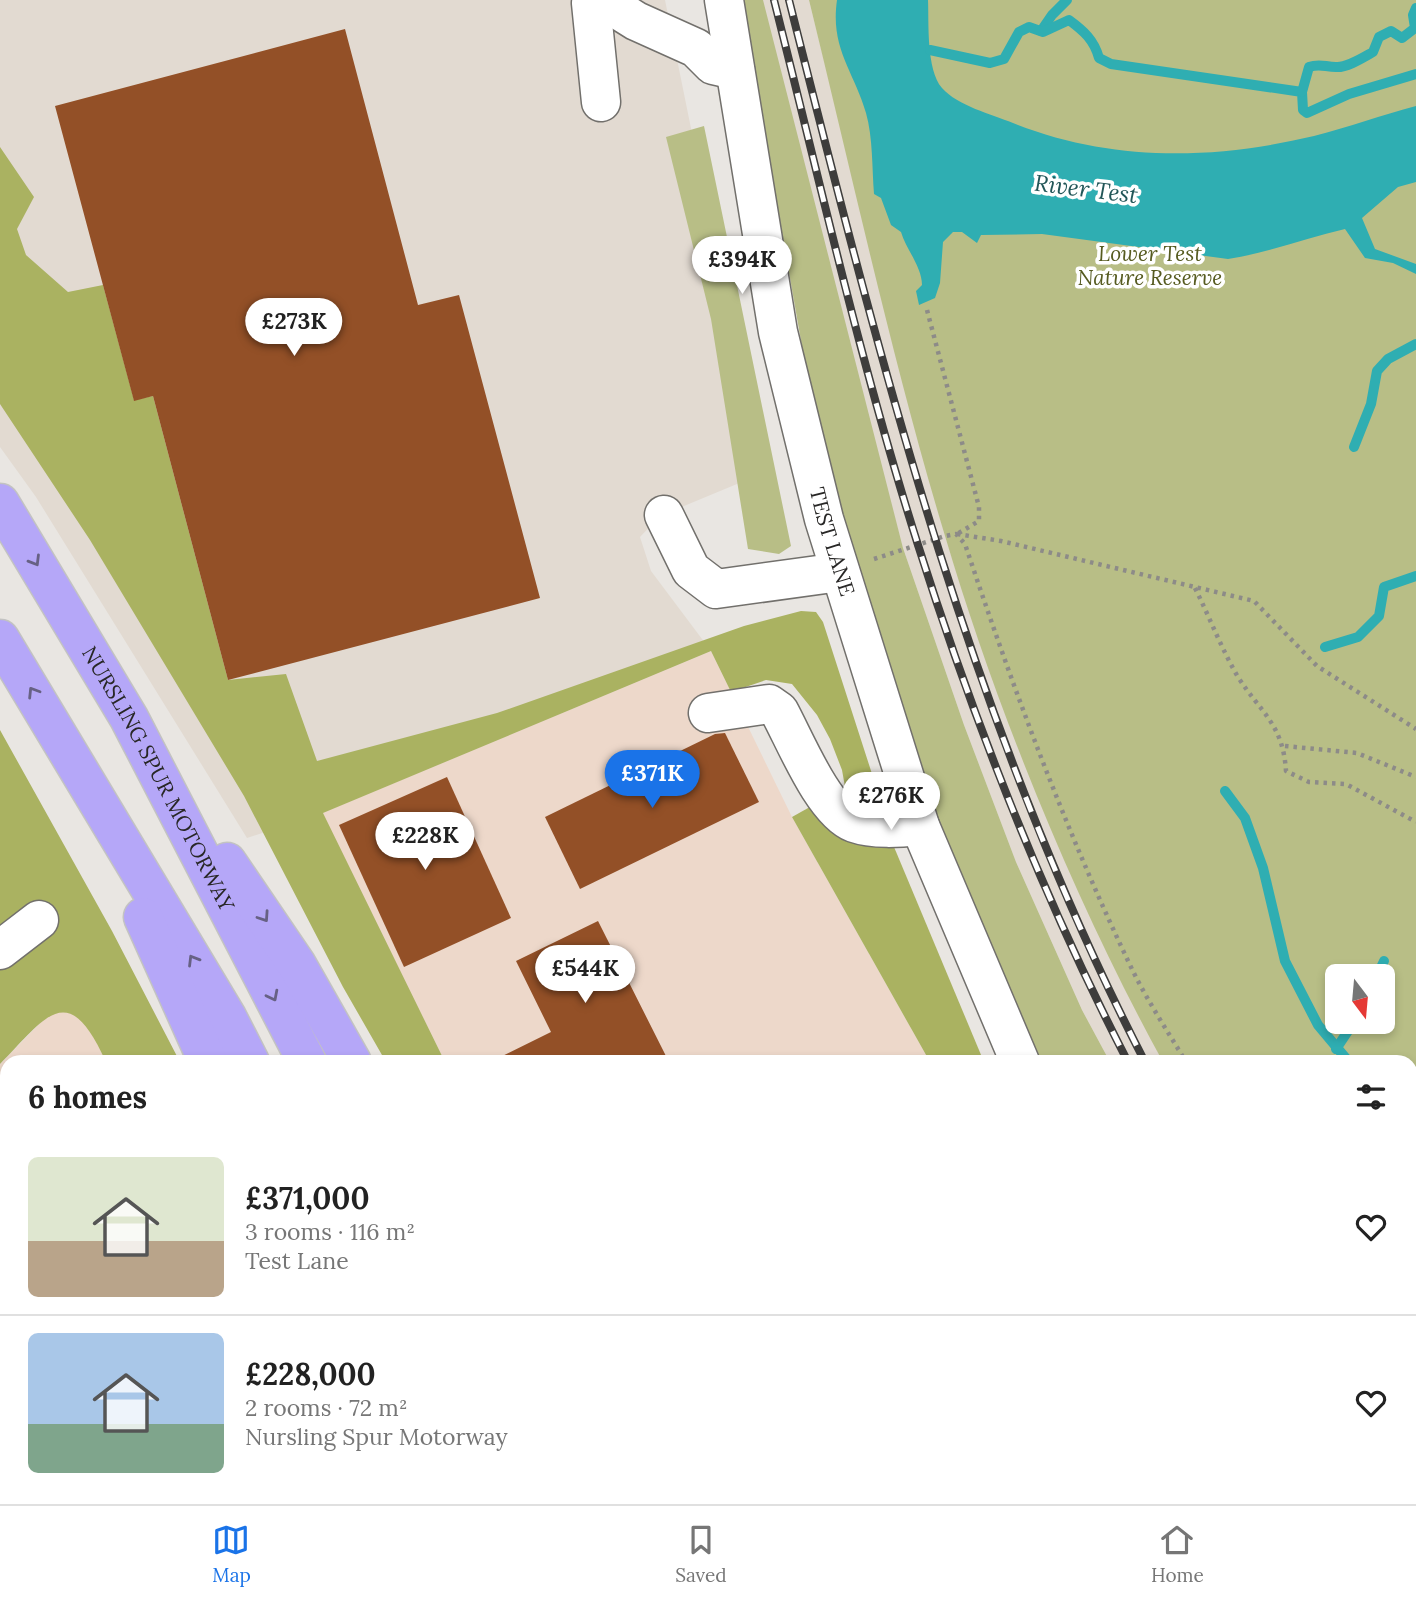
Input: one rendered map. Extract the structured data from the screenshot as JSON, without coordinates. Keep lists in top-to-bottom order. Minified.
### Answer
{"streets":{"highway":["NURSLING SPUR MOTORWAY"],"street":["TEST LANE"]},"water":["River Test"],"parks":["Lower Test Nature Reserve"],"north":"bottom","page":{"price":["£394K","£273K","£371K","£276K","£228K","£544K"],"heading":"6 homes","list":[{"name":"£371,000","note":"3 rooms · 116 m² · Test Lane"},{"name":"£228,000","note":"2 rooms · 72 m² · Nursling Spur Motorway"}],"tabs":["Map","Saved","Home"]}}
